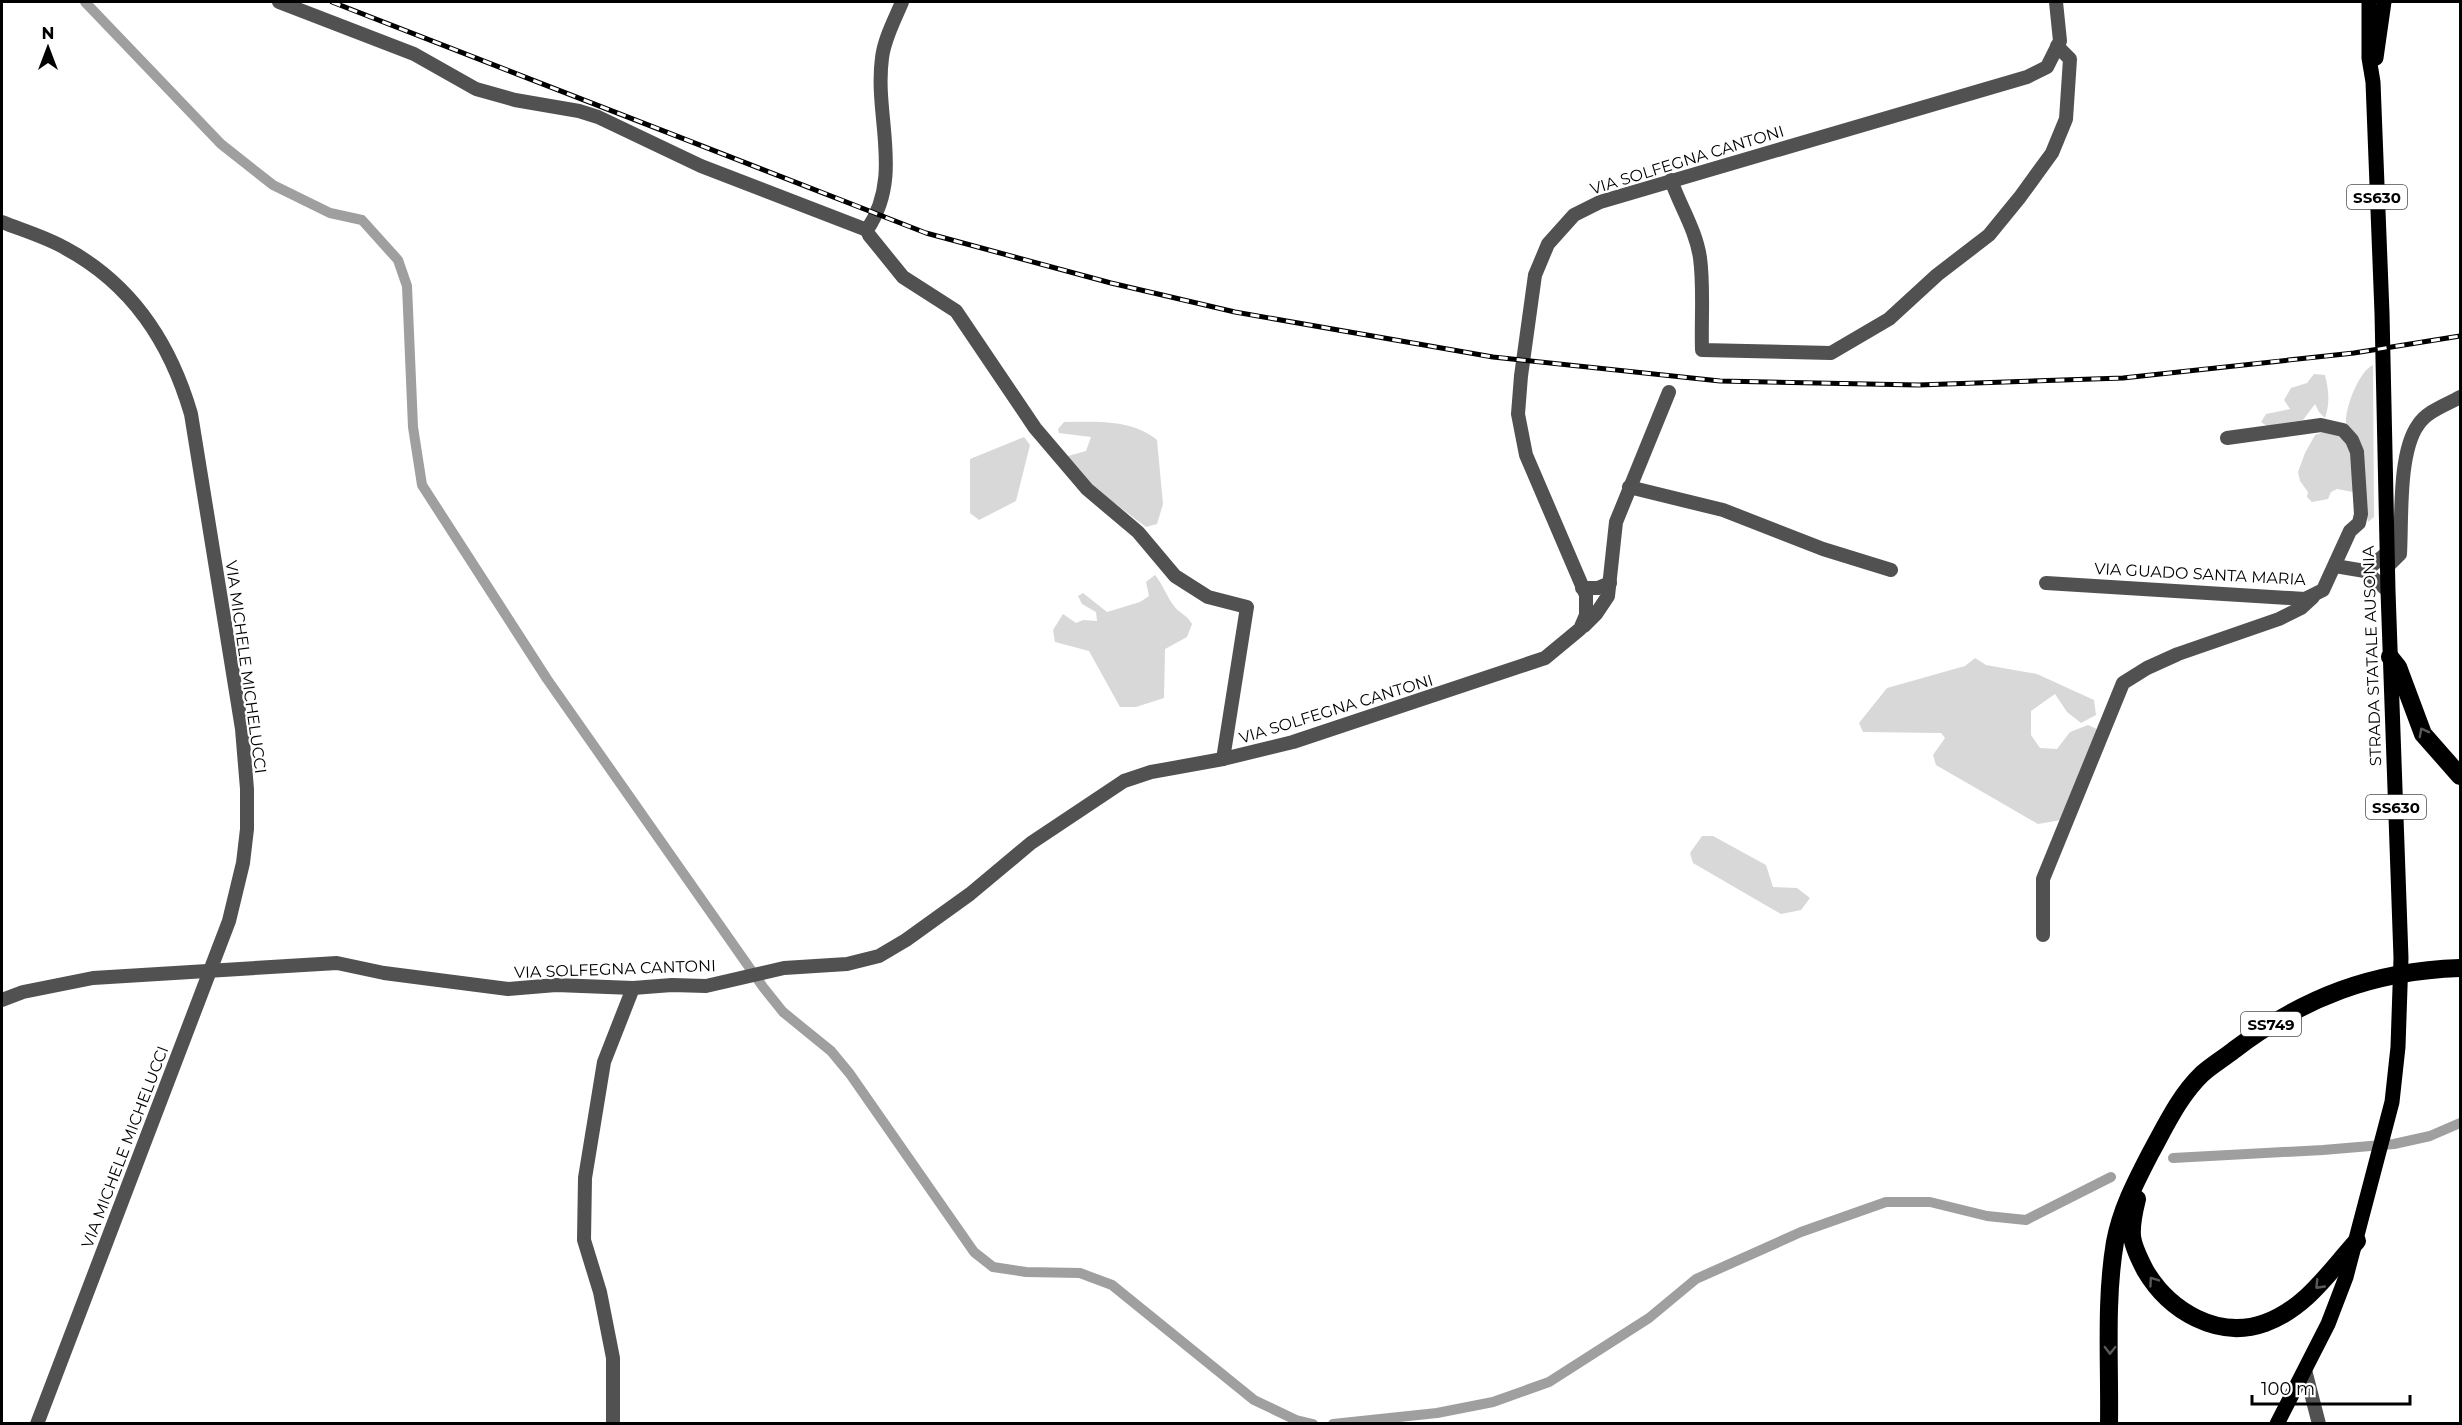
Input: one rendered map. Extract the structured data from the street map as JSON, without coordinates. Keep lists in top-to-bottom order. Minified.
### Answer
{"streets":{"highway":["SS749"],"main road":["SS630","STRADA STATALE AUSONIA"],"street":["VIA SOLFEGNA CANTONI","VIA GUADO SANTA MARIA","VIA MICHELE MICHELUCCI"]},"crossings":[["VIA SOLFEGNA CANTONI","VIA MICHELE MICHELUCCI"]],"scale_bar":"100 m","north":"top"}
